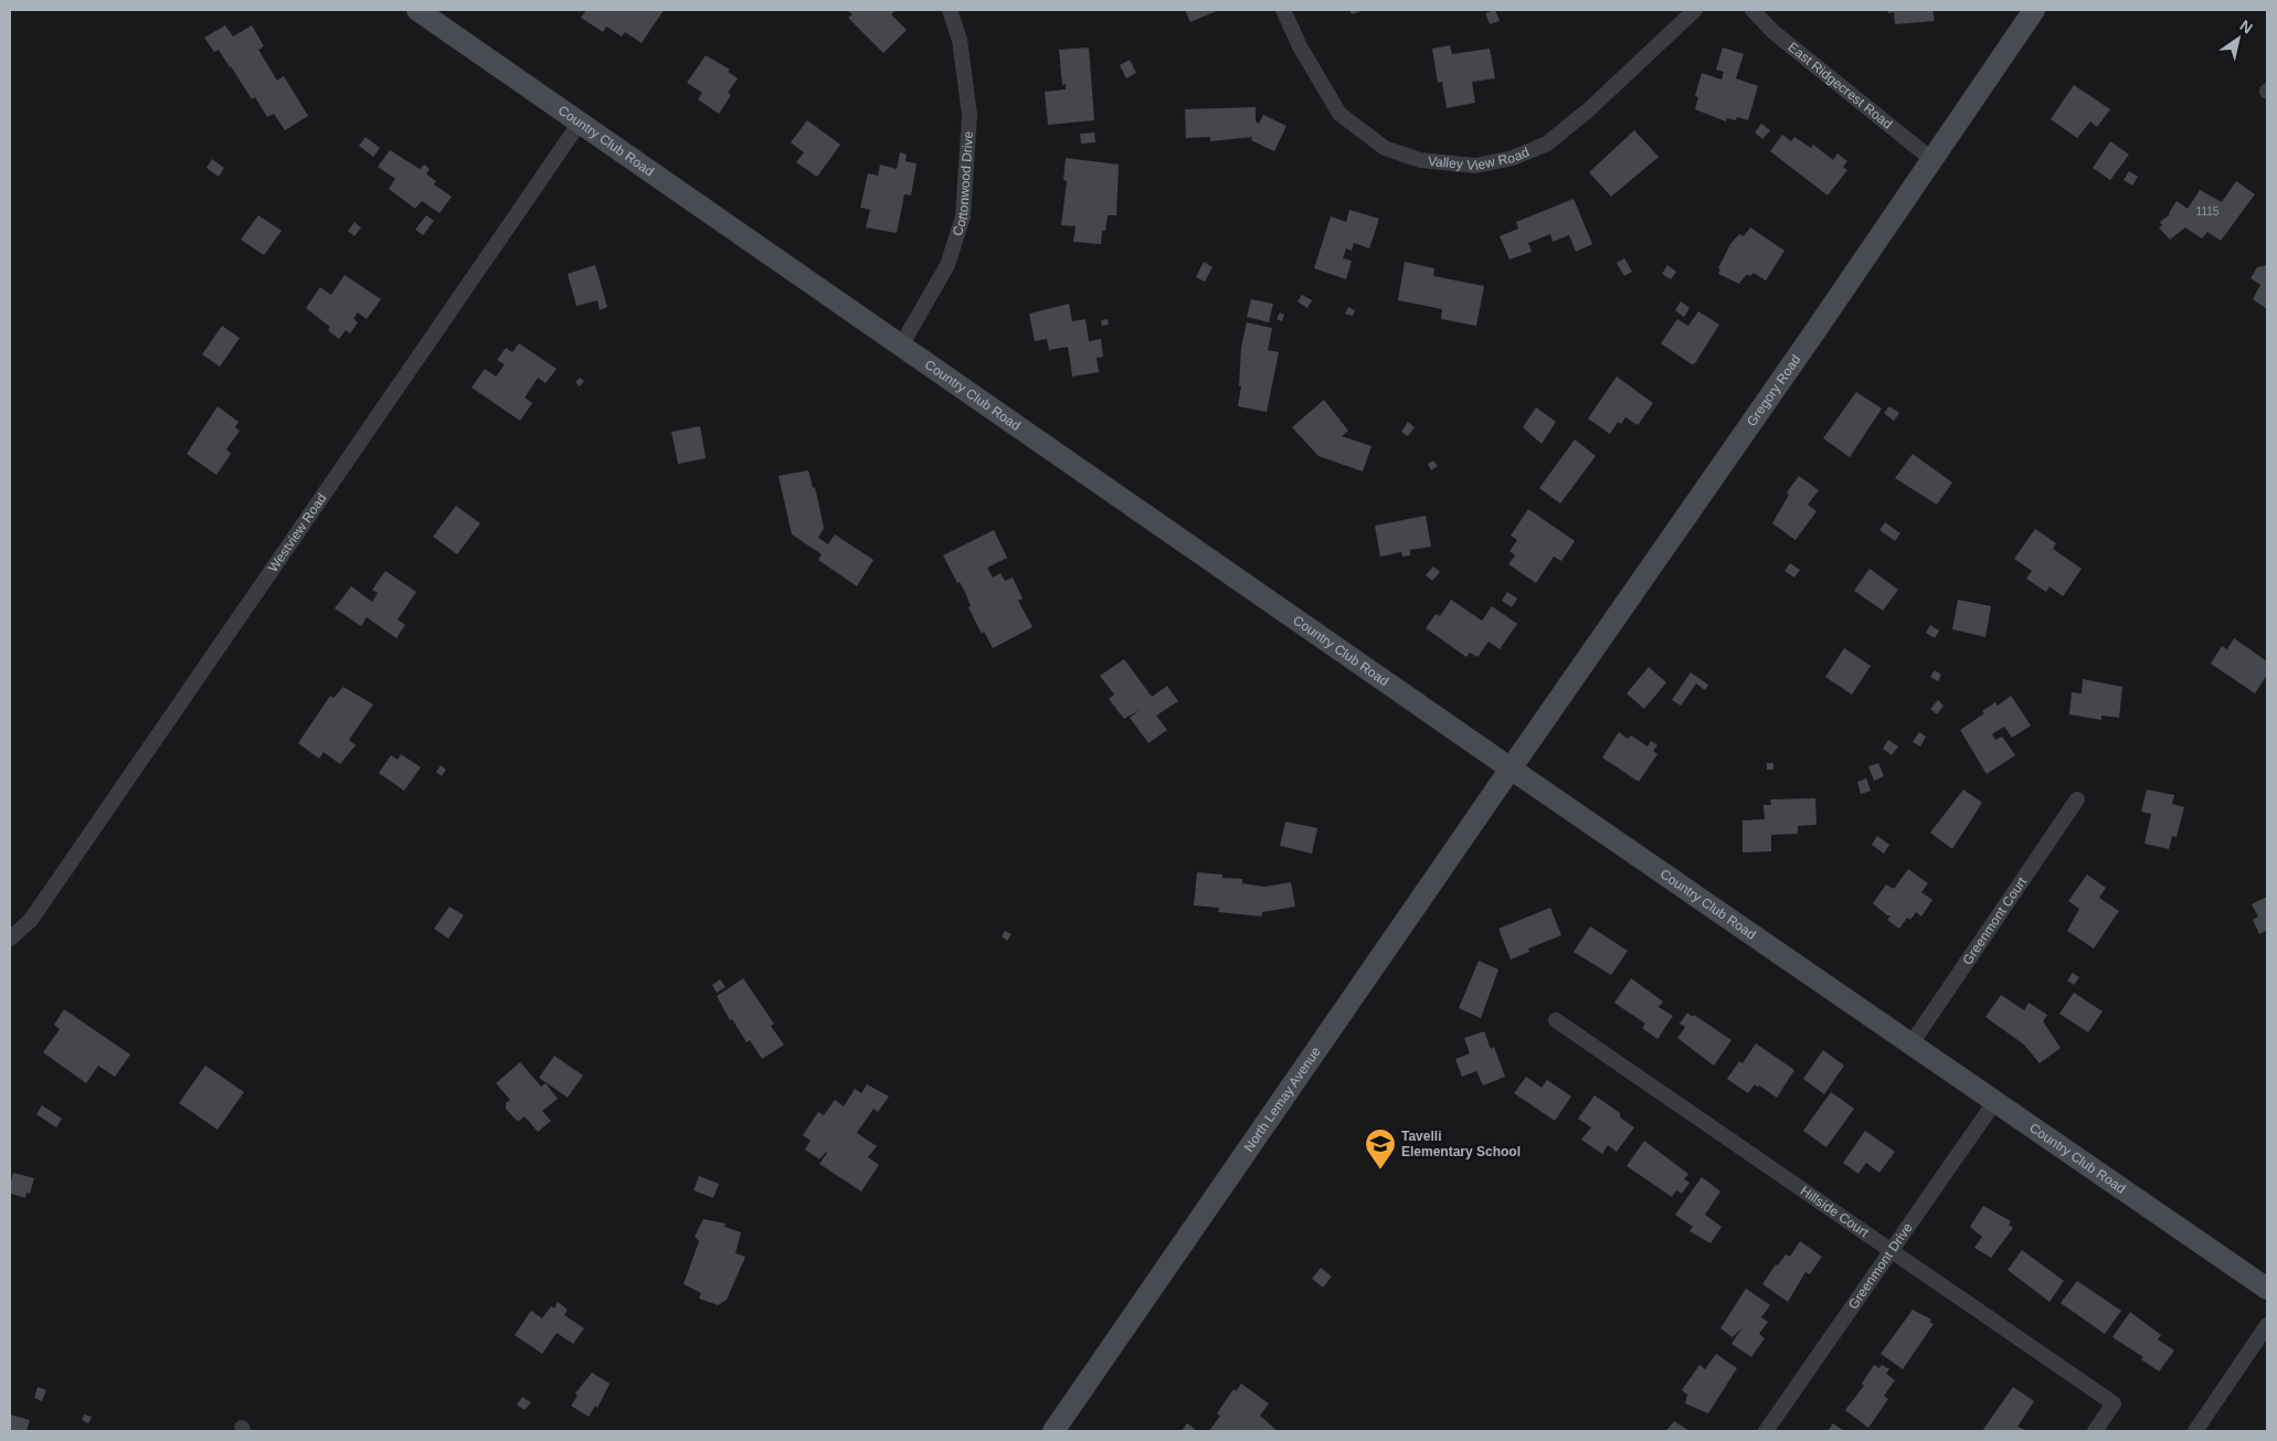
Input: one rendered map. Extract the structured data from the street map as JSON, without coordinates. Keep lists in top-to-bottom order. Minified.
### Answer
{"streets":{"street":["East Ridgecrest Road","Country Club Road","Valley View Road","Cottonwood Drive","Gregory Road","Westview Road","Greenmont Court","North Lemay Avenue","Hillside Court","Greenmont Drive"]},"crossings":[["East Ridgecrest Road","Gregory Road"],["Country Club Road","Cottonwood Drive"],["Country Club Road","Gregory Road"],["Country Club Road","Westview Road"],["Country Club Road","Greenmont Court"],["Country Club Road","North Lemay Avenue"],["Country Club Road","Greenmont Drive"],["Gregory Road","North Lemay Avenue"],["Hillside Court","Greenmont Drive"]],"places":{"school or university":["Tavelli Elementary School"]},"house_numbers":["1115"],"north":"top right"}
